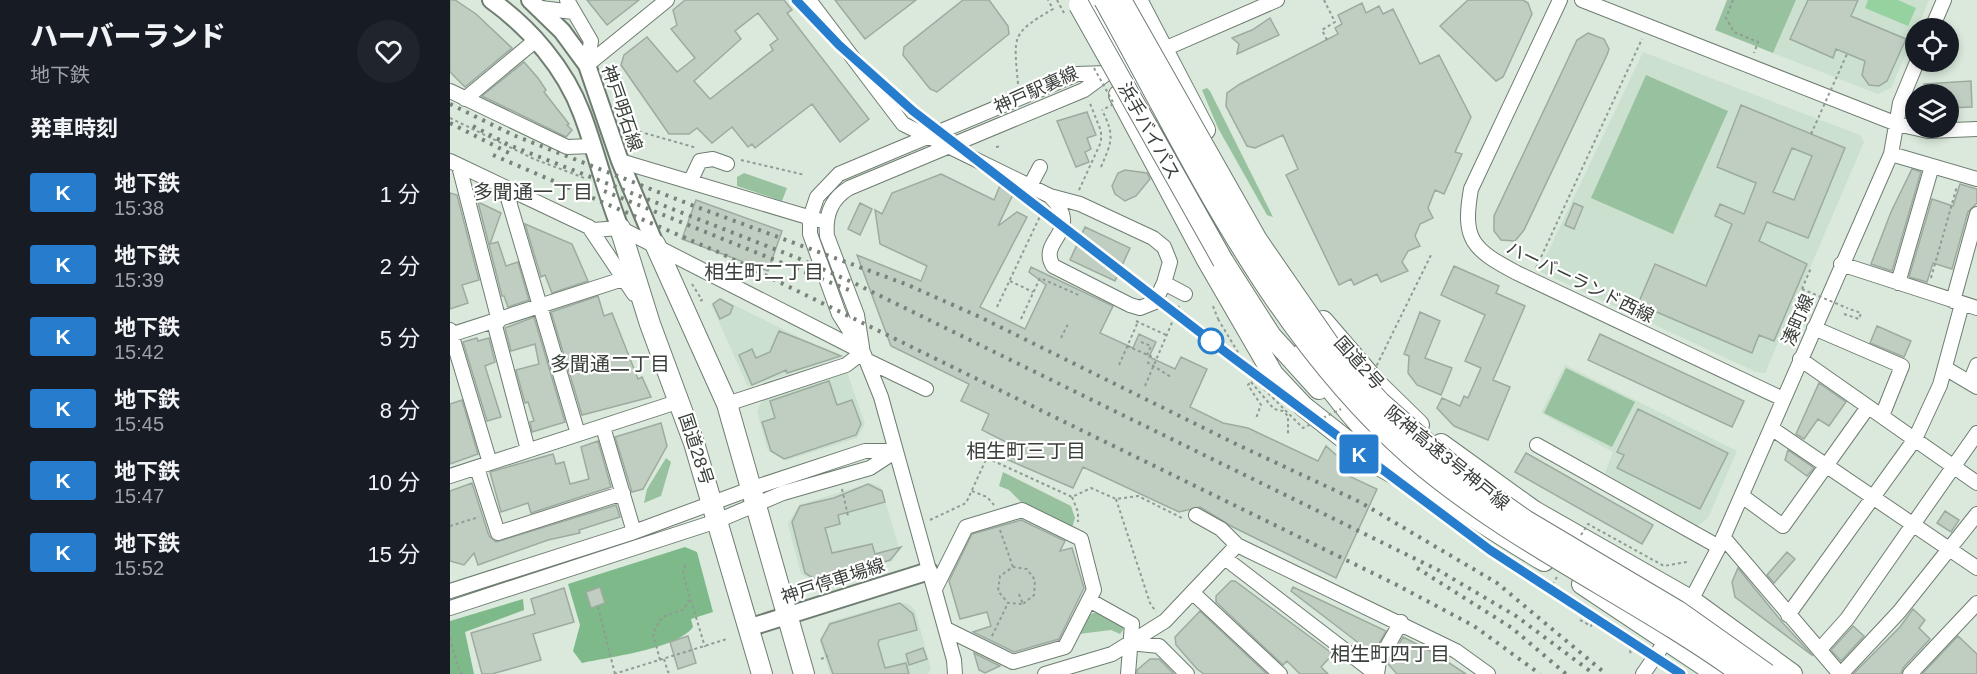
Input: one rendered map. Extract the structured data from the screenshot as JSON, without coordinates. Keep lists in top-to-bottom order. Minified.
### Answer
{"streets":{"highway":["浜手バイパス","国道2号","国道28号","阪神高速3号神戸線"],"main road":["神戸明石線","神戸停車場線"],"street":["神戸駅裏線","ハーバーランド西線","湊町線"]},"crossings":[["浜手バイパス","国道2号"],["ハーバーランド西線","湊町線"],["湊町線","国道2号"],["国道28号","神戸停車場線"]],"districts":["多聞通一丁目","相生町二丁目","多聞通二丁目","相生町三丁目","相生町四丁目"],"lines":["metro line K"],"page":{"heading":[["ハーバーランド","地下鉄"],"発車時刻"],"on_map":"K","list":[{"mark":"K","name":"地下鉄","note":"15:38","value":"1 分"},{"mark":"K","name":"地下鉄","note":"15:39","value":"2 分"},{"mark":"K","name":"地下鉄","note":"15:42","value":"5 分"},{"mark":"K","name":"地下鉄","note":"15:45","value":"8 分"},{"mark":"K","name":"地下鉄","note":"15:47","value":"10 分"},{"mark":"K","name":"地下鉄","note":"15:52","value":"15 分"}]}}
